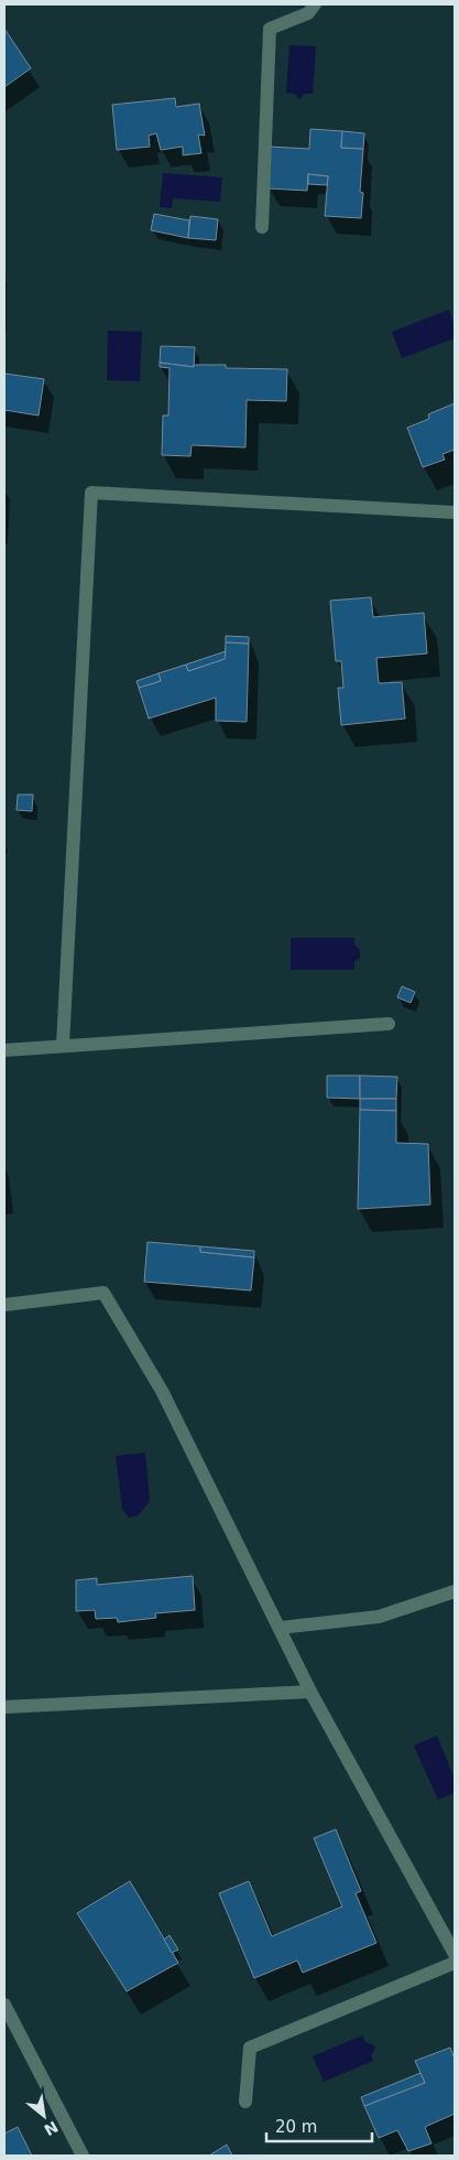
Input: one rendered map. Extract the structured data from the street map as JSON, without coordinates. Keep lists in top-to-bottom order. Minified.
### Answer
{"scale_bar":"20 m","north":"bottom right"}
